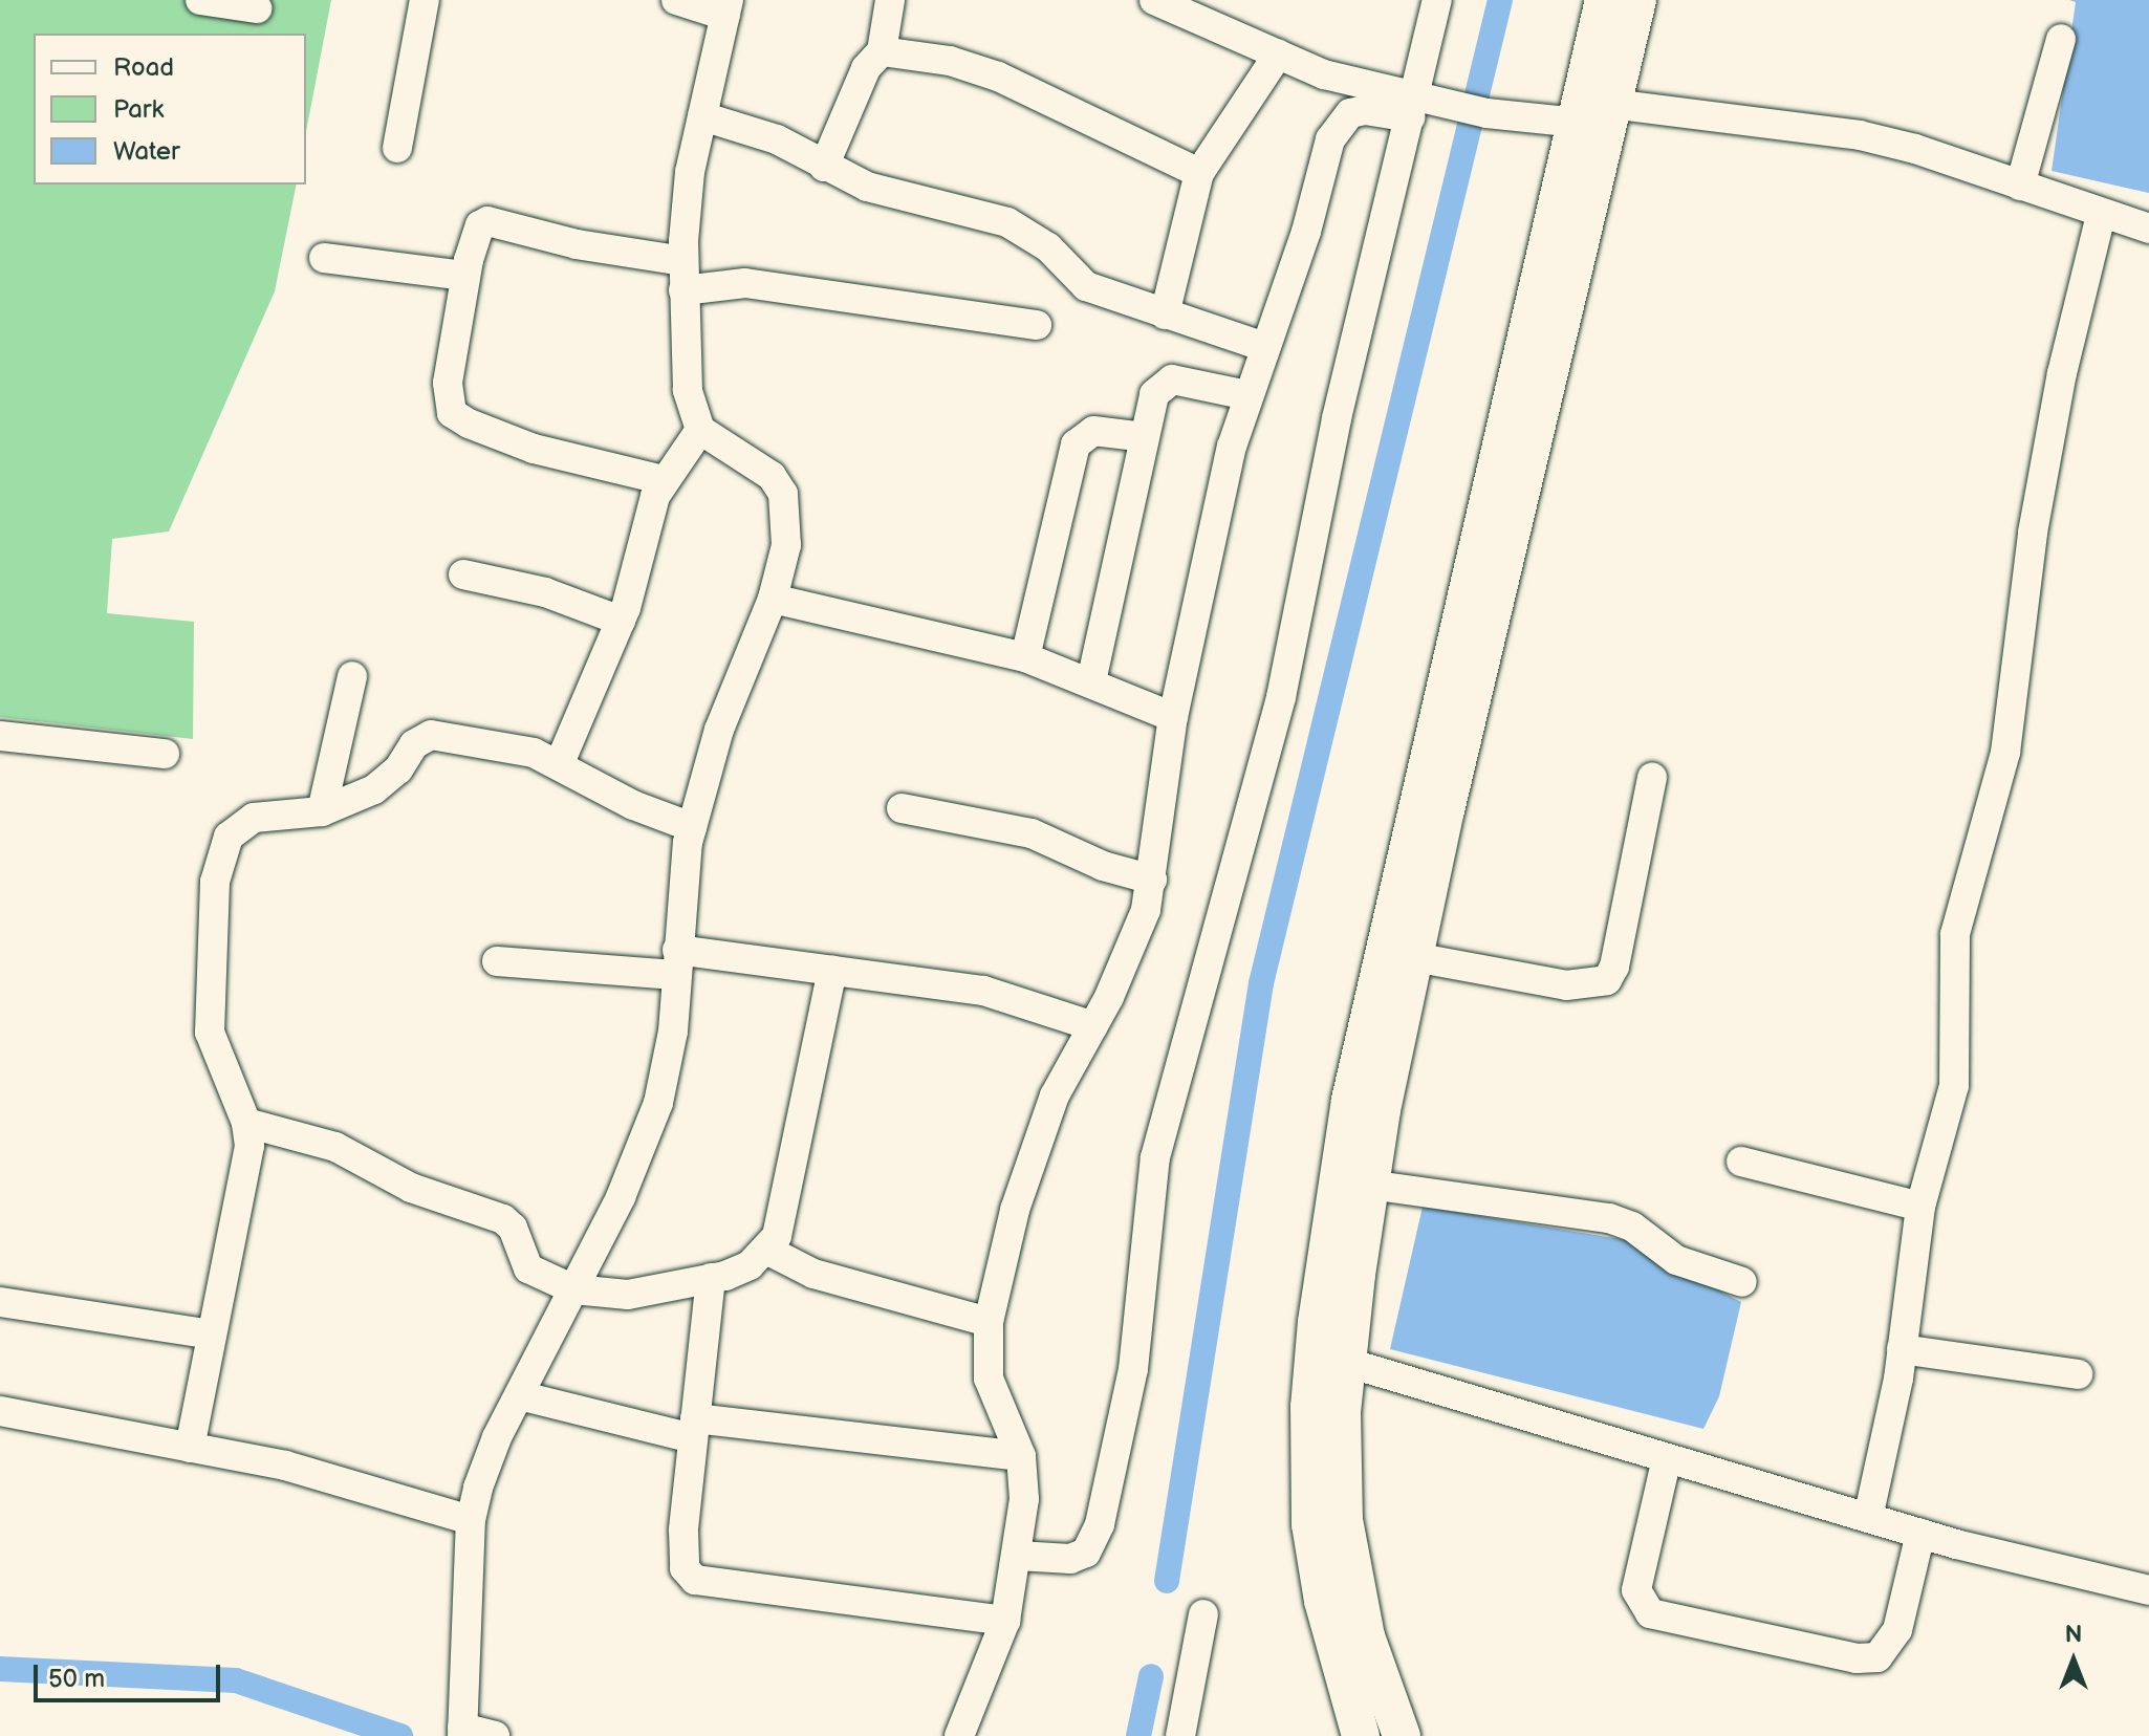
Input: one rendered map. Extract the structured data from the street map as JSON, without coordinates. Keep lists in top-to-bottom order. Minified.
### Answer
{"legend":["Road","Park","Water"],"scale_bar":"50 m","north":"top"}
